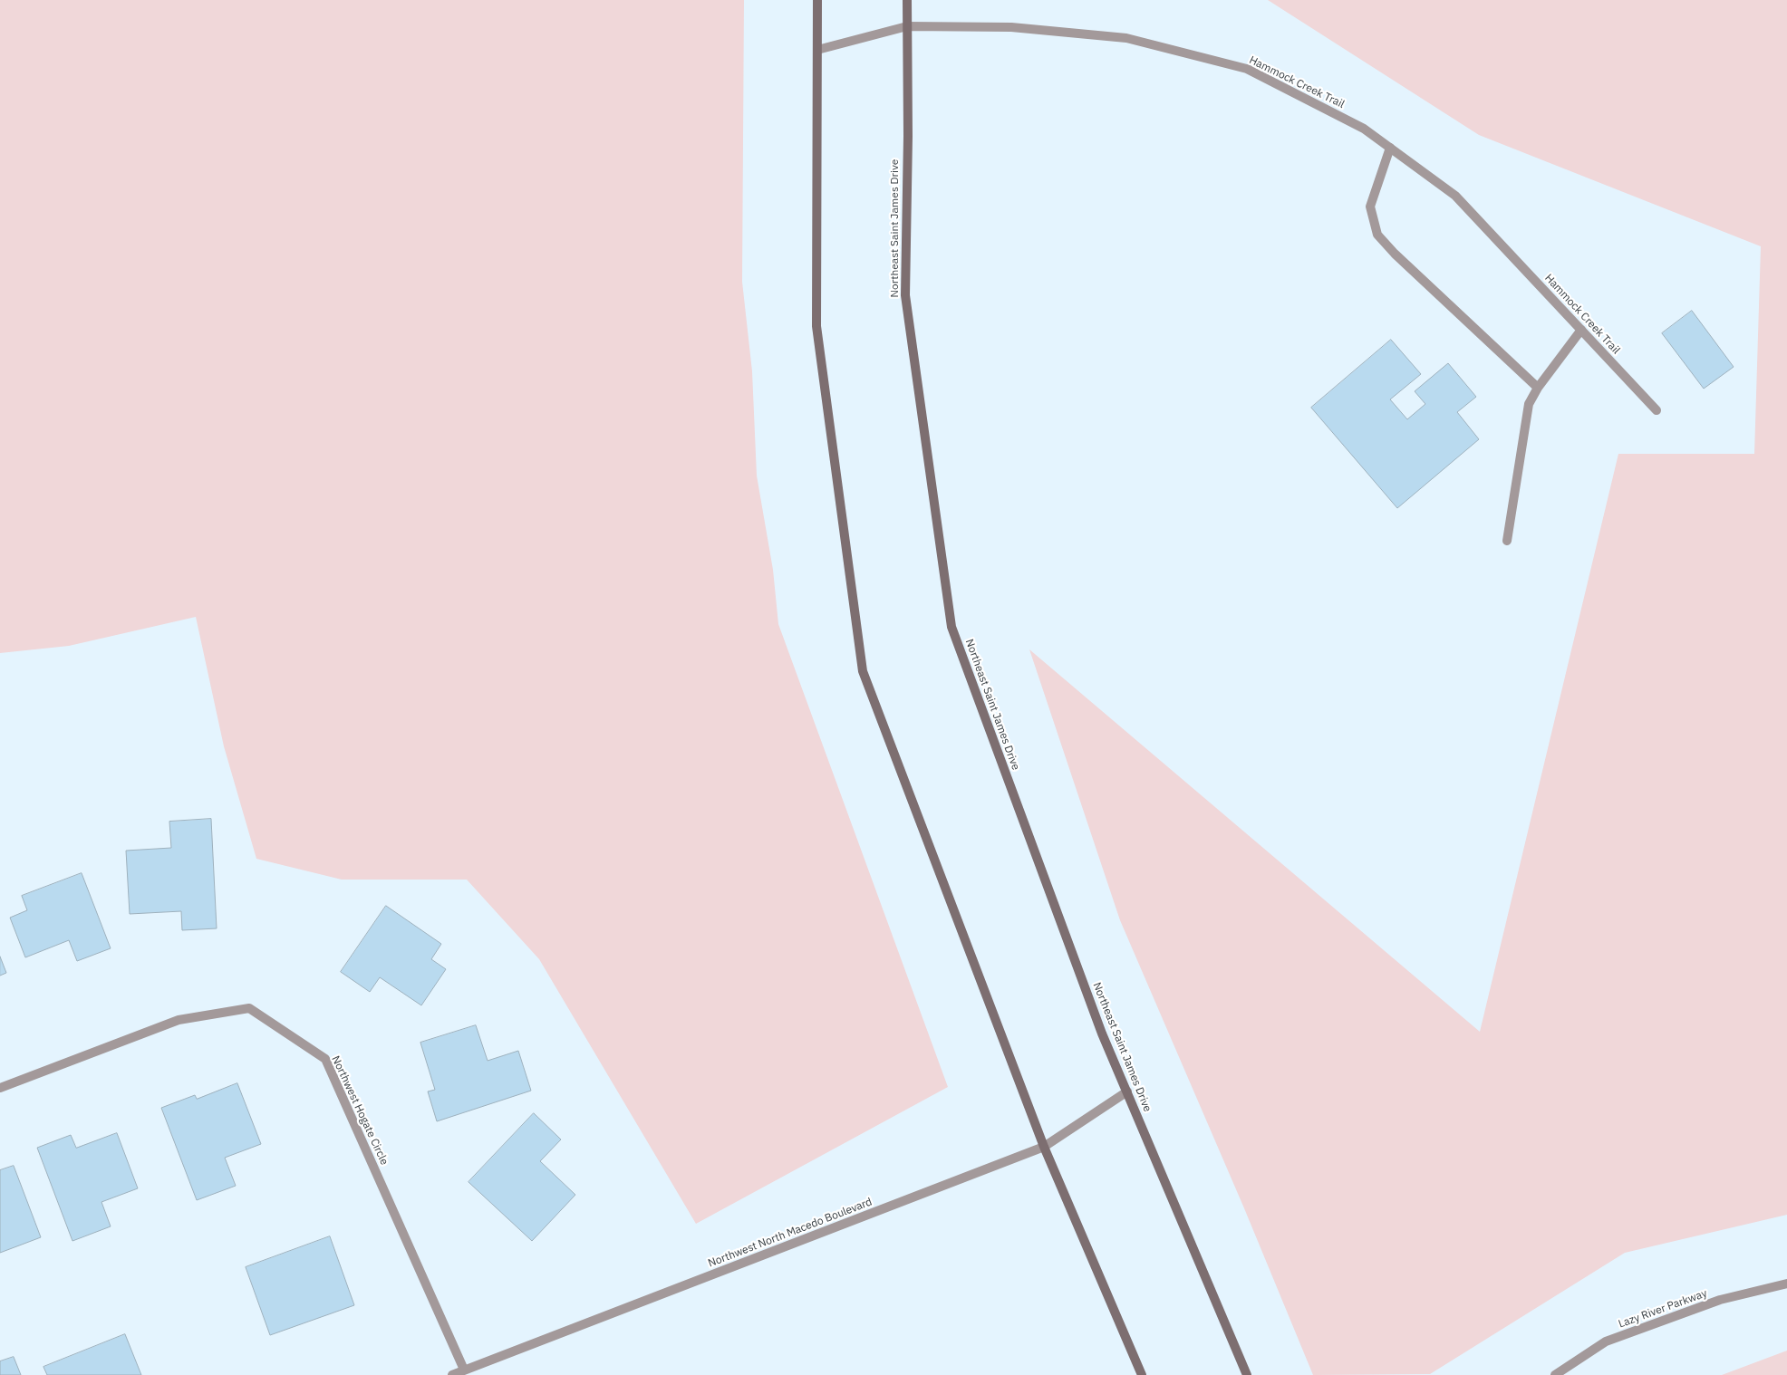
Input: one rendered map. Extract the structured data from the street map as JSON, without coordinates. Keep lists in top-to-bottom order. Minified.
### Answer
{"streets":{"main road":["Northeast Saint James Drive"],"street":["Hammock Creek Trail","Northwest Hogate Circle","Northwest North Macedo Boulevard","Lazy River Parkway"]},"crossings":[["Hammock Creek Trail","Northeast Saint James Drive"],["Northeast Saint James Drive","Northwest North Macedo Boulevard"],["Northwest Hogate Circle","Northwest North Macedo Boulevard"]]}
